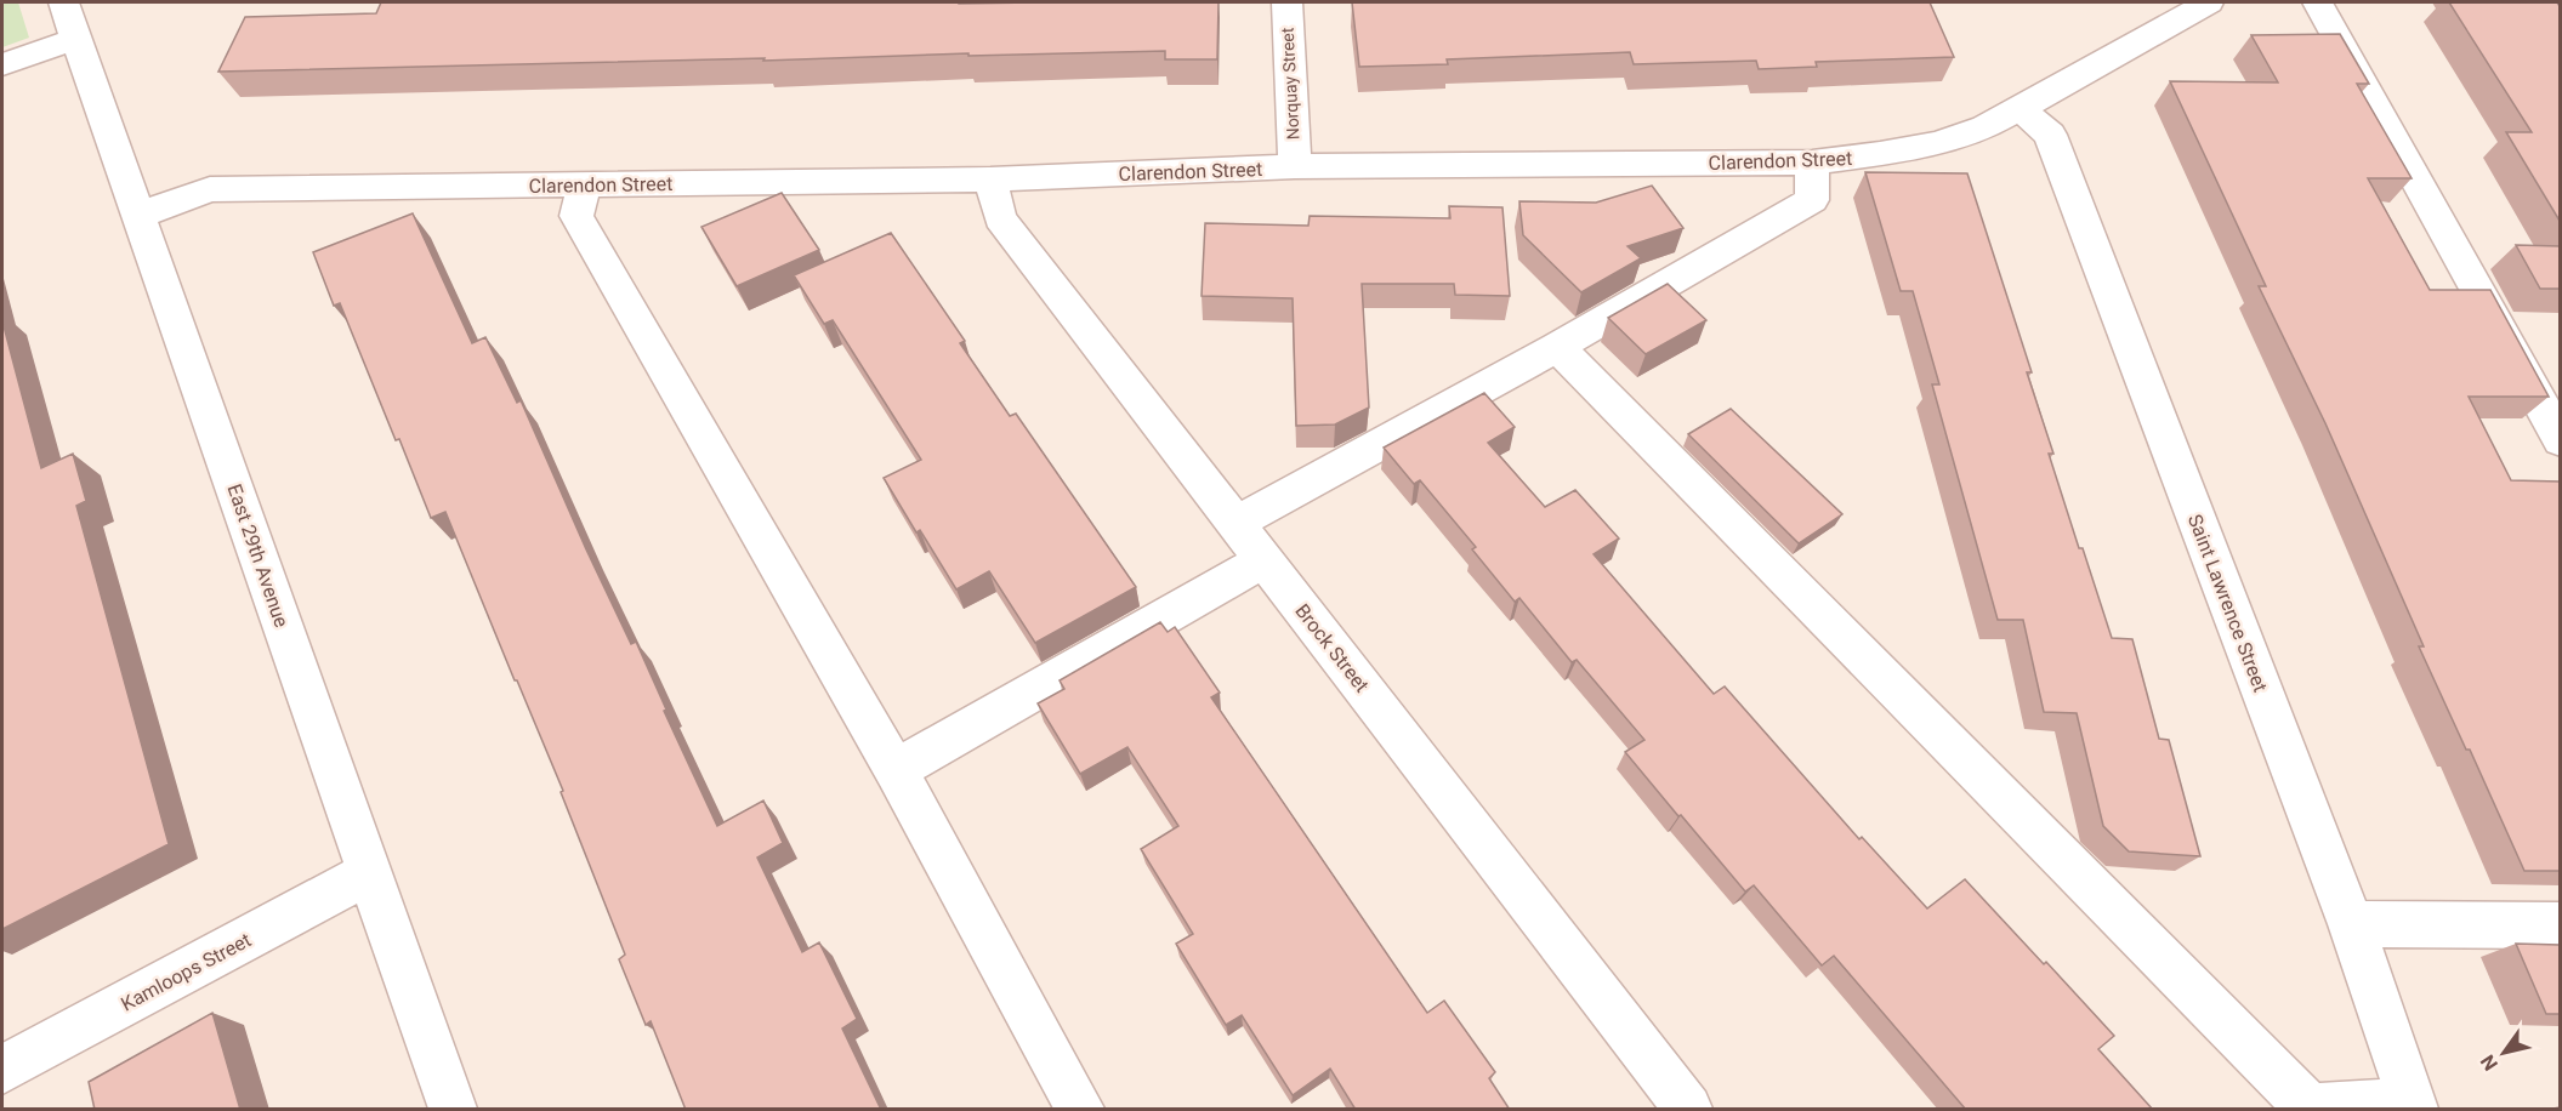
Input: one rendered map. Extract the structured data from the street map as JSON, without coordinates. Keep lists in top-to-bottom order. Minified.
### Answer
{"streets":{"street":["Norquay Street","Clarendon Street","East 29th Avenue","Saint Lawrence Street","Brock Street","Kamloops Street"]},"crossings":[["Norquay Street","Clarendon Street"],["Clarendon Street","East 29th Avenue"],["Clarendon Street","Saint Lawrence Street"],["Clarendon Street","Brock Street"],["East 29th Avenue","Kamloops Street"]],"north":"bottom left"}
